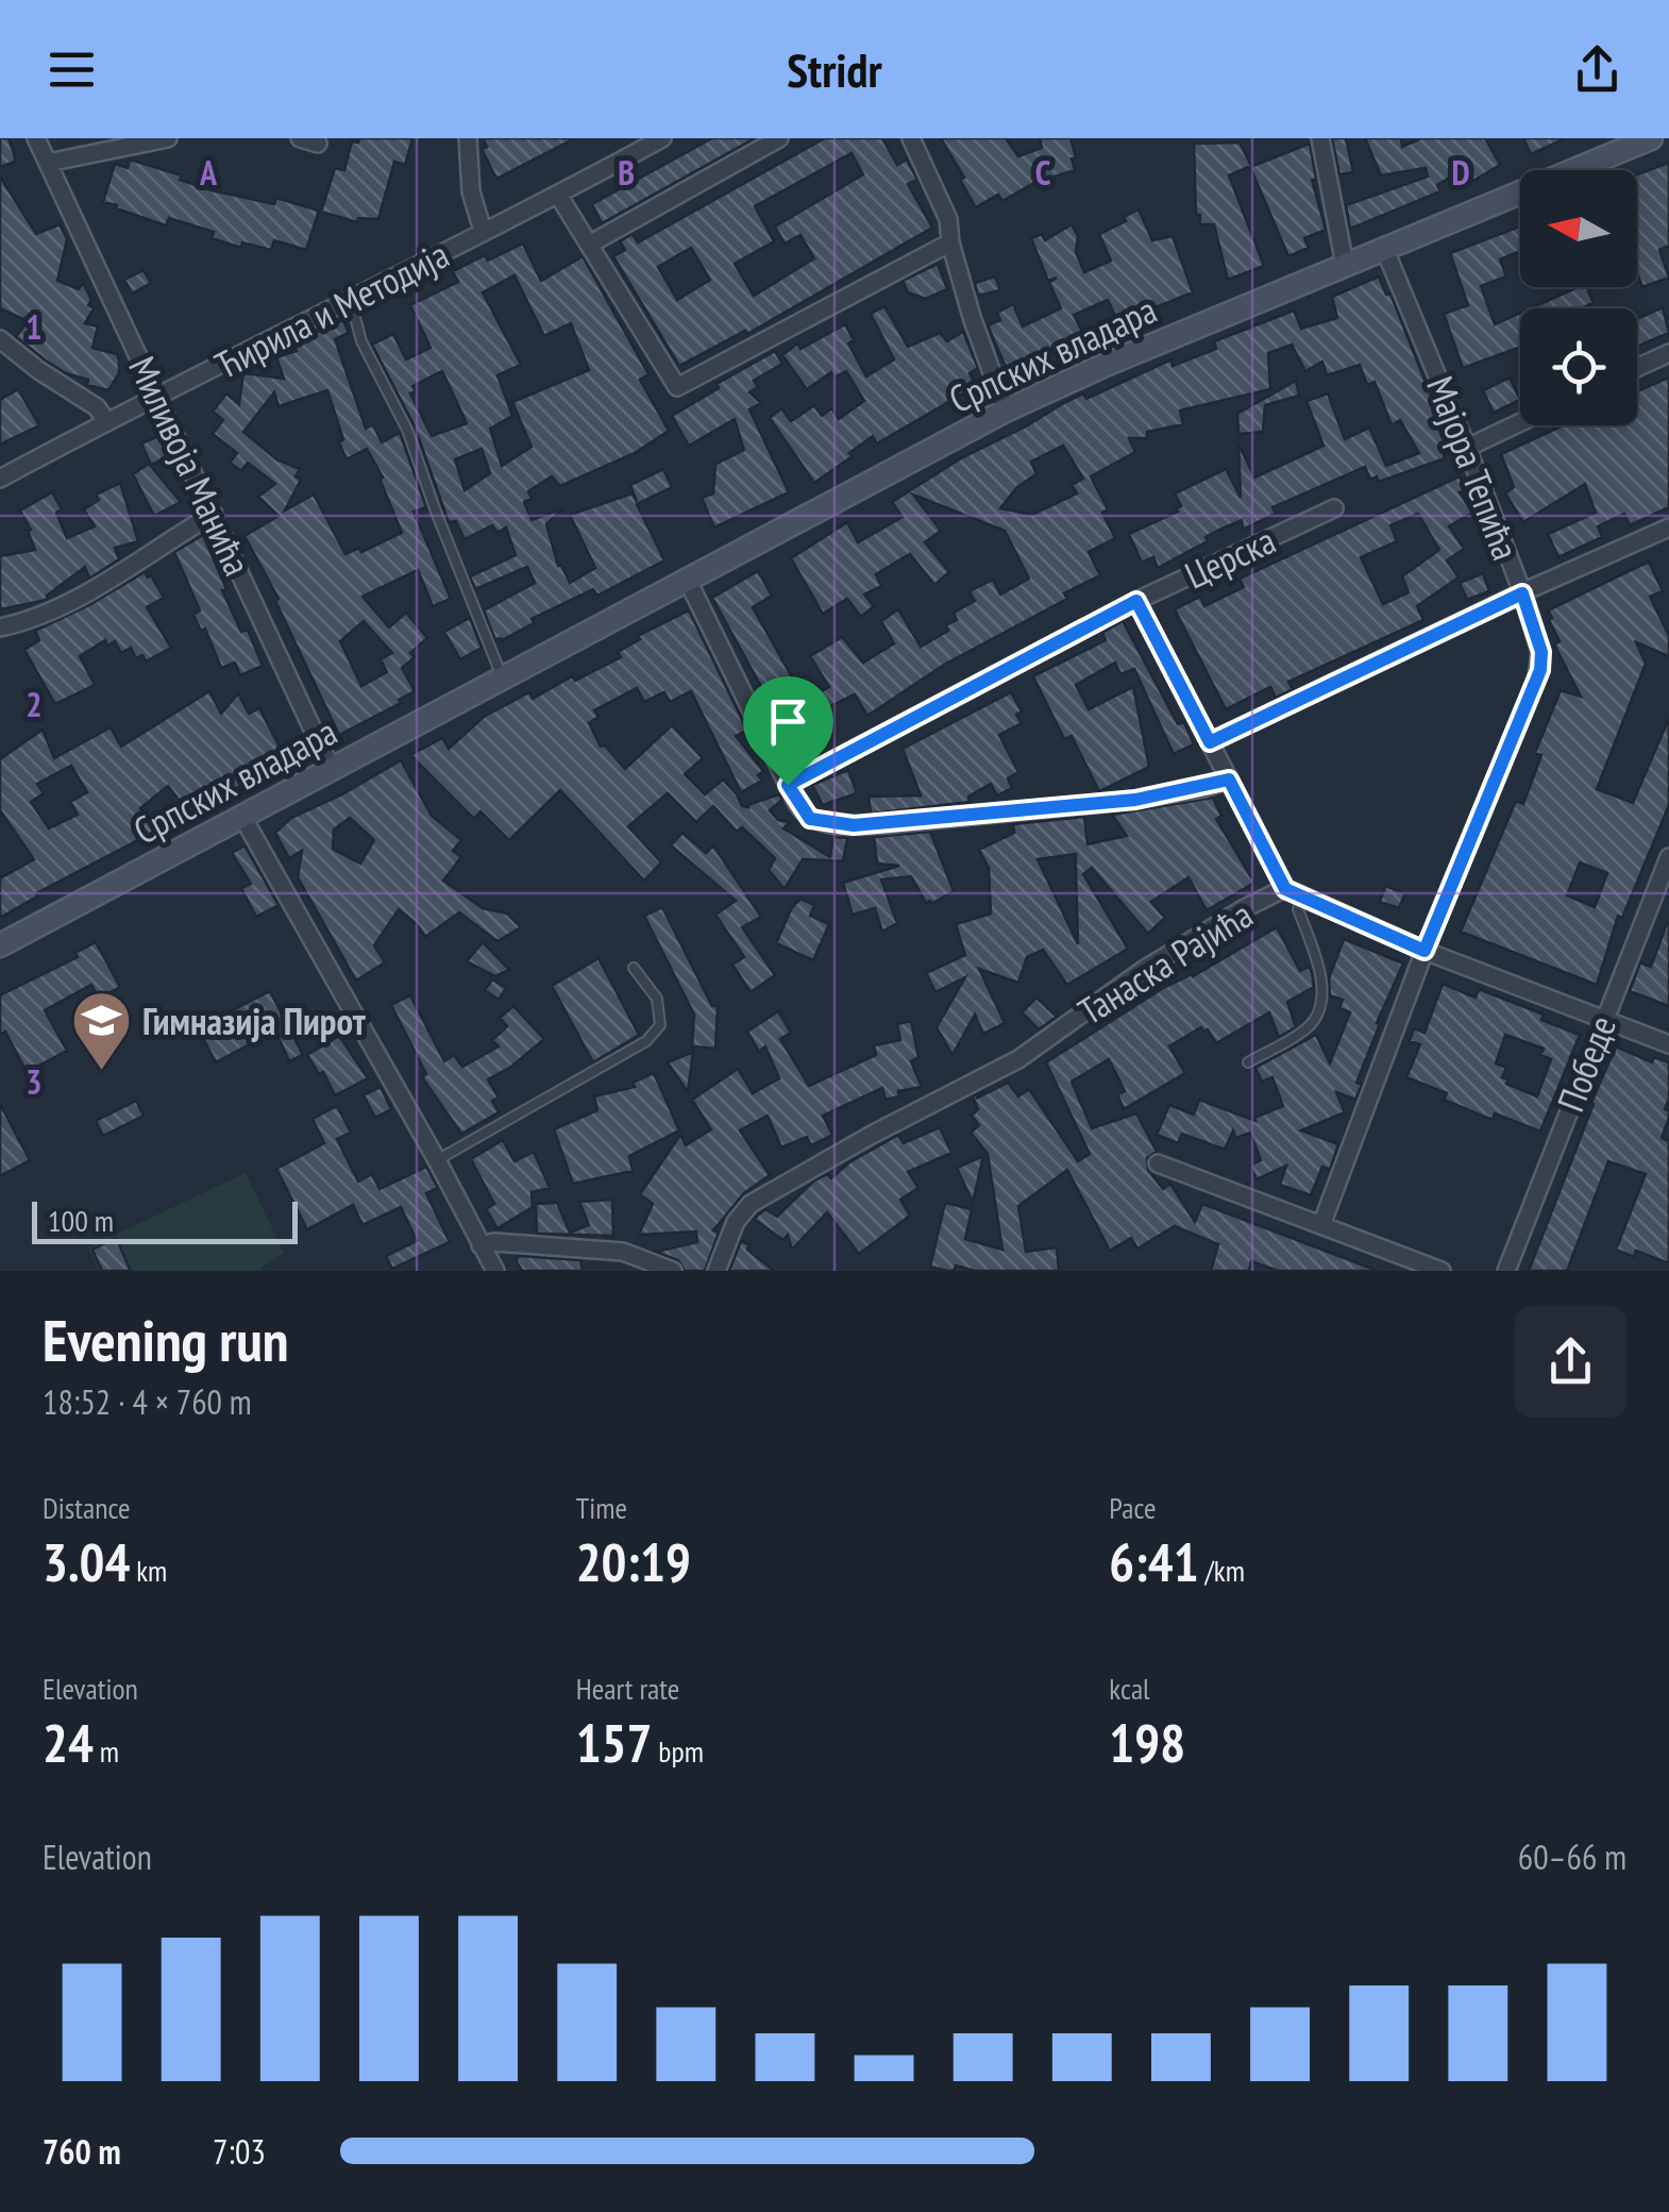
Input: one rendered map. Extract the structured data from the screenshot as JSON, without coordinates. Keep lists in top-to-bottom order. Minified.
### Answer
{"streets":{"main road":["Српских владара"],"street":["Ћирила и Методија","Миливоја Манића","Мајора Тепића","Церска","Танаска Рајића","Победе"]},"crossings":[["Ћирила и Методија","Миливоја Манића"],["Српских владара","Миливоја Манића"],["Српских владара","Мајора Тепића"],["Мајора Тепића","Танаска Рајића"],["Танаска Рајића","Победе"]],"places":{"school or university":["Гимназија Пирот"]},"scale_bar":"100 m","north":"left","page":{"header":"Stridr","scale":"100 m","heading":["Evening run","18:52 · 4 × 760 m"],"stats":[["Distance","3.04 km"],["Time","20:19"],["Pace","6:41 /km"],["Elevation","24 m"],["Heart rate","157 bpm"],["kcal","198"]],"chart":["Elevation","60–66 m"],"list":[{"name":"760 m","note":"7:03"}]},"grid":{"columns":["A","B","C","D"],"rows":["1","2","3"]}}
